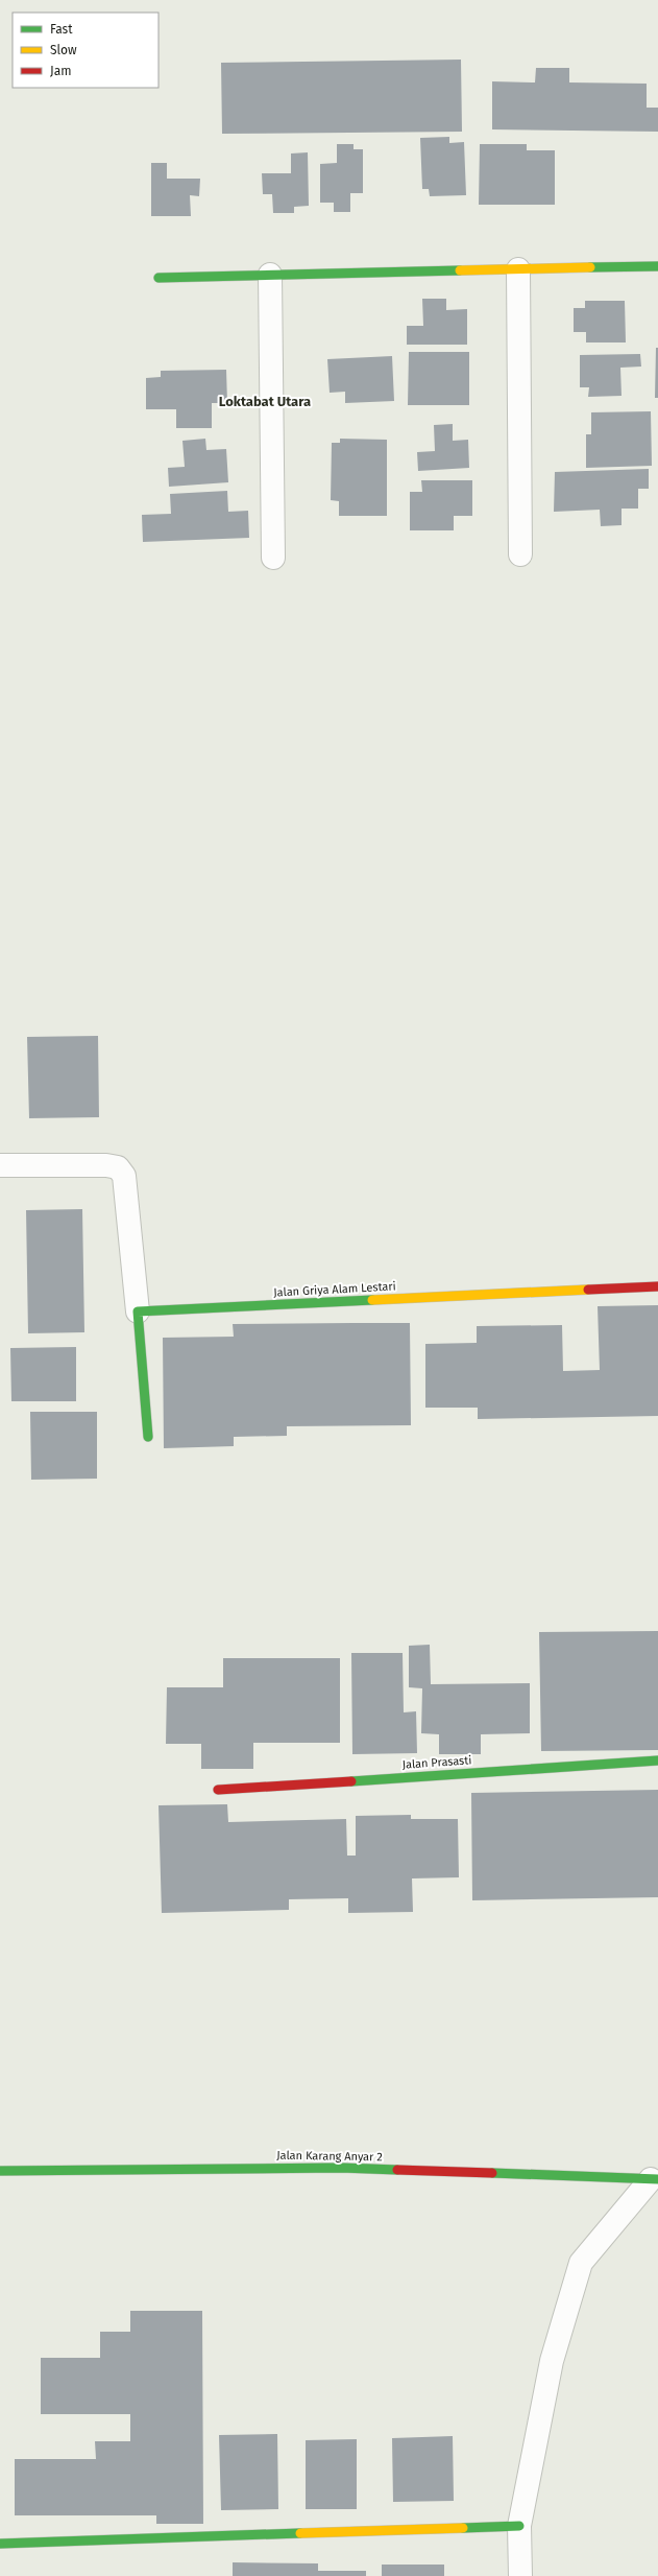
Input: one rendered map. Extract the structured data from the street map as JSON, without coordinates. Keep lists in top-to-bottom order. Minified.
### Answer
{"streets":{"street":["Jalan Griya Alam Lestari","Jalan Prasasti","Jalan Karang Anyar 2"]},"districts":["Loktabat Utara"],"legend":["Fast","Slow","Jam"]}
